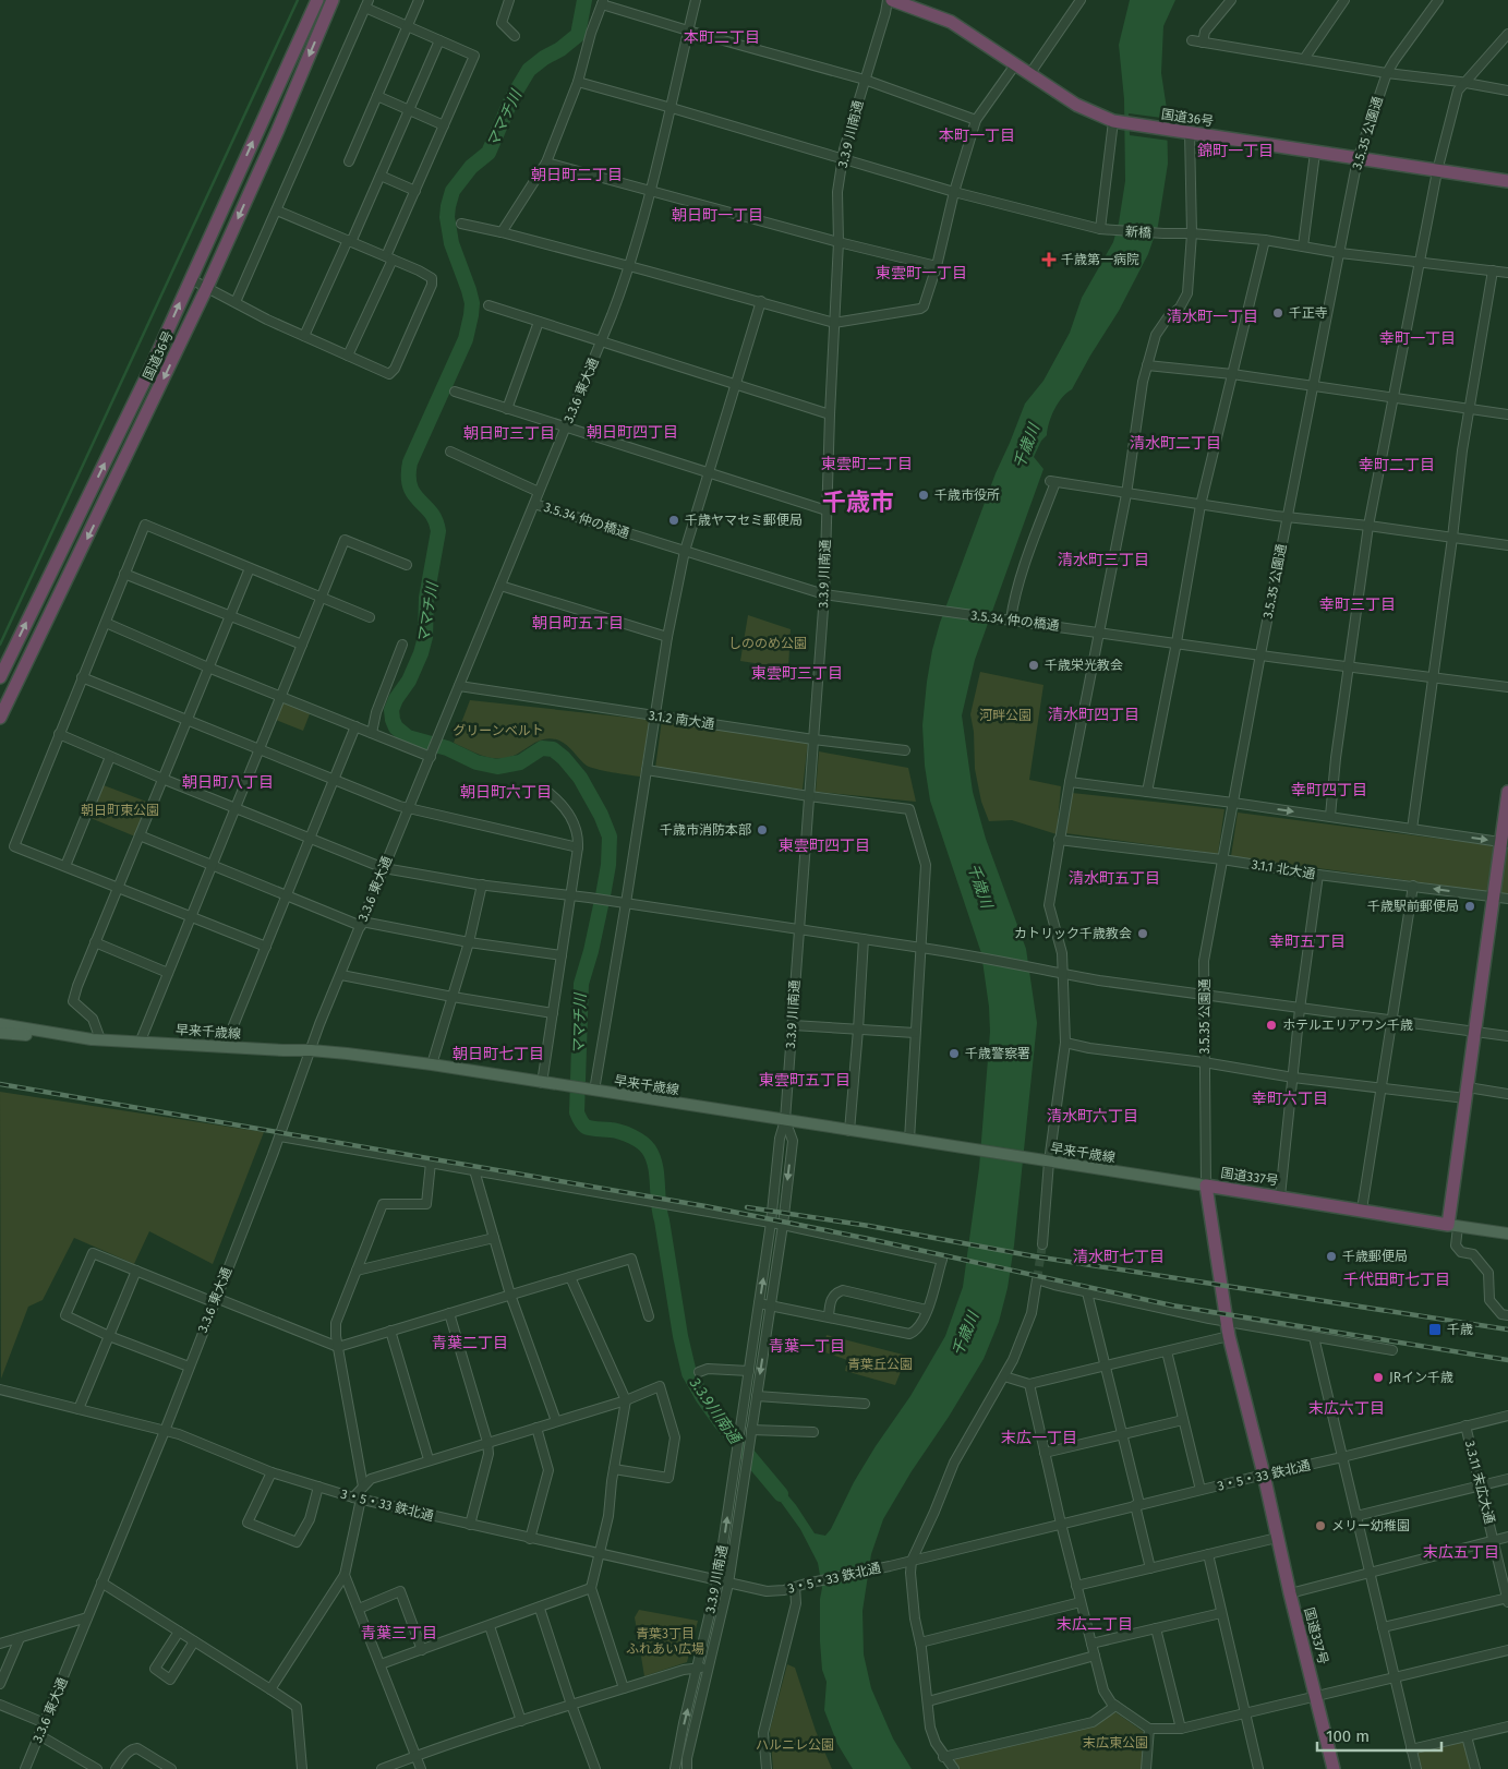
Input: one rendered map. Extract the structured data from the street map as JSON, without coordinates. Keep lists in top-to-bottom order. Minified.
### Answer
{"streets":{"highway":["国道36号","国道337号"],"main road":["早来千歳線"],"street":["3.5.35 公園通","3.3.9 川南通","新橋","3.3.6 東大通","3.5.34 仲の橋通","3.1.2 南大通","3.1.1 北大通","3・5・33 鉄北通","3.3.11 末広大通"]},"crossings":[["国道36号","3.5.35 公園通"],["3.5.35 公園通","新橋"],["3.5.35 公園通","3.5.34 仲の橋通"],["3.5.35 公園通","3.1.1 北大通"],["3.5.35 公園通","早来千歳線"],["3.5.35 公園通","国道337号"],["3.3.9 川南通","新橋"],["3.3.9 川南通","3.5.34 仲の橋通"],["3.3.9 川南通","3.1.2 南大通"],["3.3.9 川南通","早来千歳線"],["3.3.9 川南通","3・5・33 鉄北通"],["新橋","3.3.6 東大通"],["3.3.6 東大通","3.5.34 仲の橋通"],["3.3.6 東大通","3.1.2 南大通"],["3.3.6 東大通","早来千歳線"],["3.3.6 東大通","3・5・33 鉄北通"],["早来千歳線","国道337号"],["国道337号","3・5・33 鉄北通"],["3・5・33 鉄北通","3.3.11 末広大通"]],"districts":["本町二丁目","本町一丁目","錦町一丁目","朝日町二丁目","朝日町一丁目","東雲町一丁目","清水町一丁目","幸町一丁目","朝日町四丁目","朝日町三丁目","清水町二丁目","東雲町二丁目","幸町二丁目","千歳市","清水町三丁目","幸町三丁目","朝日町五丁目","東雲町三丁目","清水町四丁目","朝日町八丁目","幸町四丁目","朝日町六丁目","東雲町四丁目","清水町五丁目","幸町五丁目","朝日町七丁目","東雲町五丁目","幸町六丁目","清水町六丁目","清水町七丁目","千代田町七丁目","青葉二丁目","青葉一丁目","末広六丁目","末広一丁目","末広五丁目","末広二丁目","青葉三丁目"],"water":["ママチ川","千歳川","3.3.9川南通"],"parks":["しののめ公園","河畔公園","グリーンベルト","朝日町東公園","青葉丘公園","青葉3丁目 ふれあい広場","末広東公園","ハルニレ公園"],"places":{"health":["千歳第一病院"],"other":["千正寺","千歳市役所","千歳ヤマセミ郵便局","千歳栄光教会","千歳市消防本部","千歳駅前郵便局","カトリック千歳教会","ホテルエリアワン千歳","千歳警察署","千歳郵便局","JRイン千歳","メリー幼稚園"],"transit":["千歳"]},"scale_bar":"100 m"}
